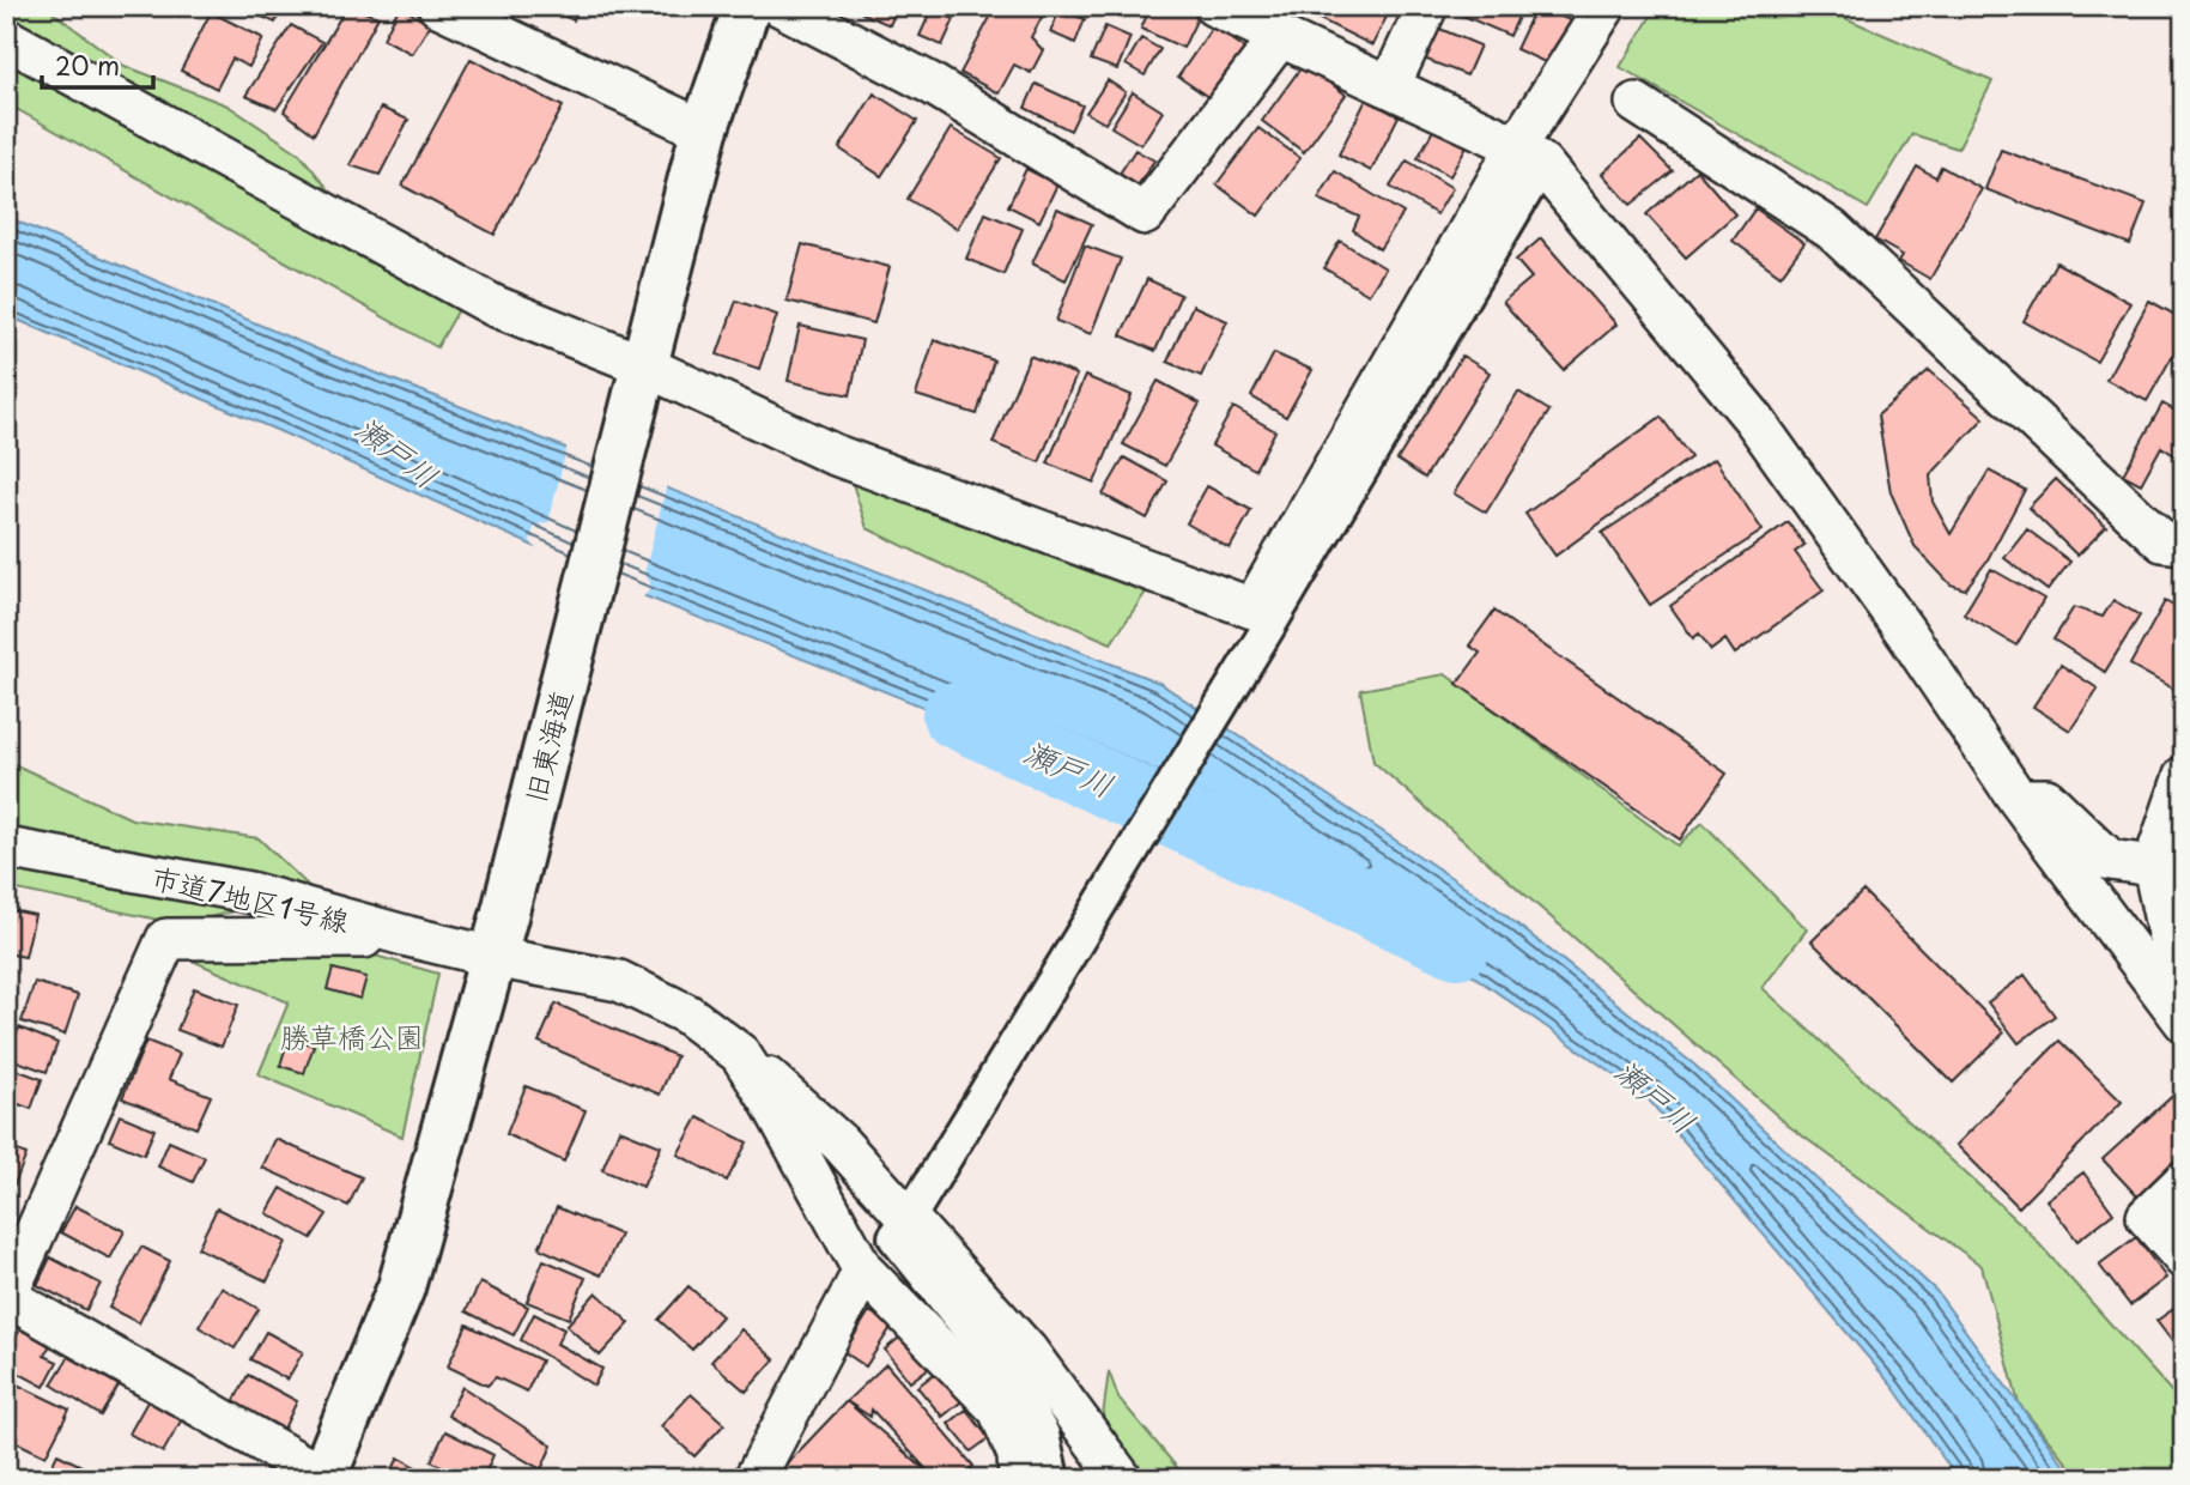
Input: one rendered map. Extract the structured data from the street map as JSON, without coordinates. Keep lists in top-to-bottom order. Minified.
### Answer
{"streets":{"street":["旧東海道","市道7地区1号線"]},"crossings":[["旧東海道","市道7地区1号線"]],"water":["瀬戸川"],"parks":["勝草橋公園"],"scale_bar":"20 m"}
